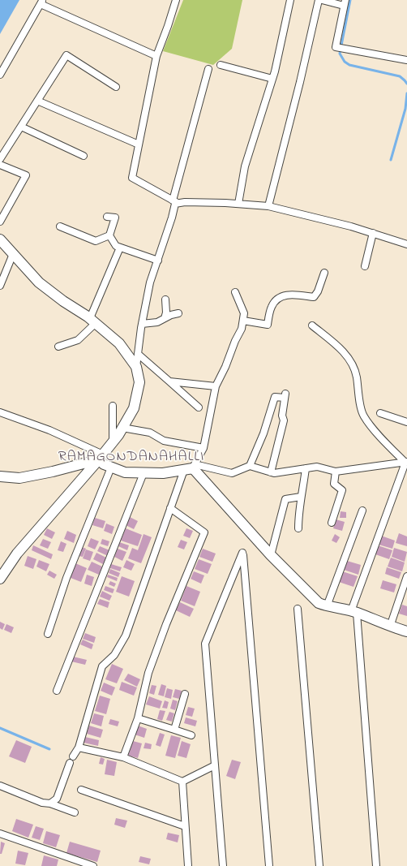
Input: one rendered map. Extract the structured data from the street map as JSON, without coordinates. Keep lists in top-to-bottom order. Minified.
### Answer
{"districts":["RAMAGONDANAHALLI"]}
